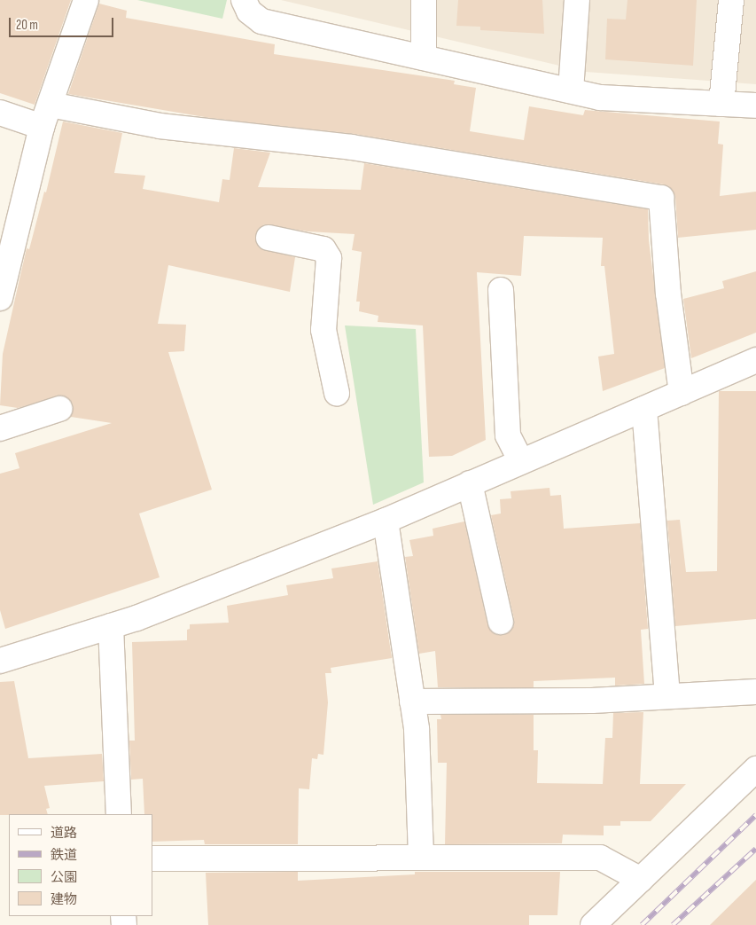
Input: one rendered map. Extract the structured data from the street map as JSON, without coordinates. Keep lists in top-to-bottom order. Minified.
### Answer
{"legend":["道路","鉄道","公園","建物"],"scale_bar":"20 m"}
